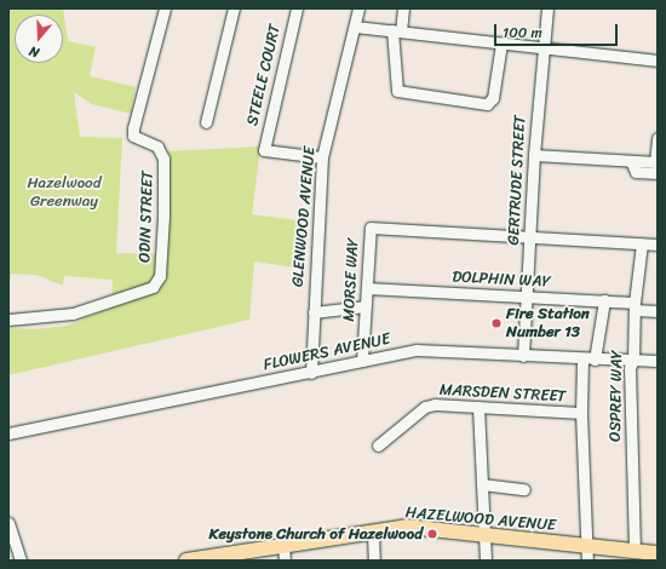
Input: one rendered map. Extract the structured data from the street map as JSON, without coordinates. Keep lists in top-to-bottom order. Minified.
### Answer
{"streets":{"main road":["HAZELWOOD AVENUE"],"street":["STEELE COURT","GERTRUDE STREET","ODIN STREET","GLENWOOD AVENUE","MORSE WAY","DOLPHIN WAY","FLOWERS AVENUE","MARSDEN STREET","OSPREY WAY"]},"crossings":[["STEELE COURT","GLENWOOD AVENUE"],["GERTRUDE STREET","MORSE WAY"],["GERTRUDE STREET","DOLPHIN WAY"],["GERTRUDE STREET","FLOWERS AVENUE"],["GLENWOOD AVENUE","FLOWERS AVENUE"],["MORSE WAY","DOLPHIN WAY"],["MORSE WAY","FLOWERS AVENUE"],["DOLPHIN WAY","OSPREY WAY"],["FLOWERS AVENUE","OSPREY WAY"],["OSPREY WAY","HAZELWOOD AVENUE"]],"parks":["Hazelwood Greenway"],"places":["Fire Station Number 13","Keystone Church of Hazelwood"],"scale_bar":"100 m","north":"bottom"}
